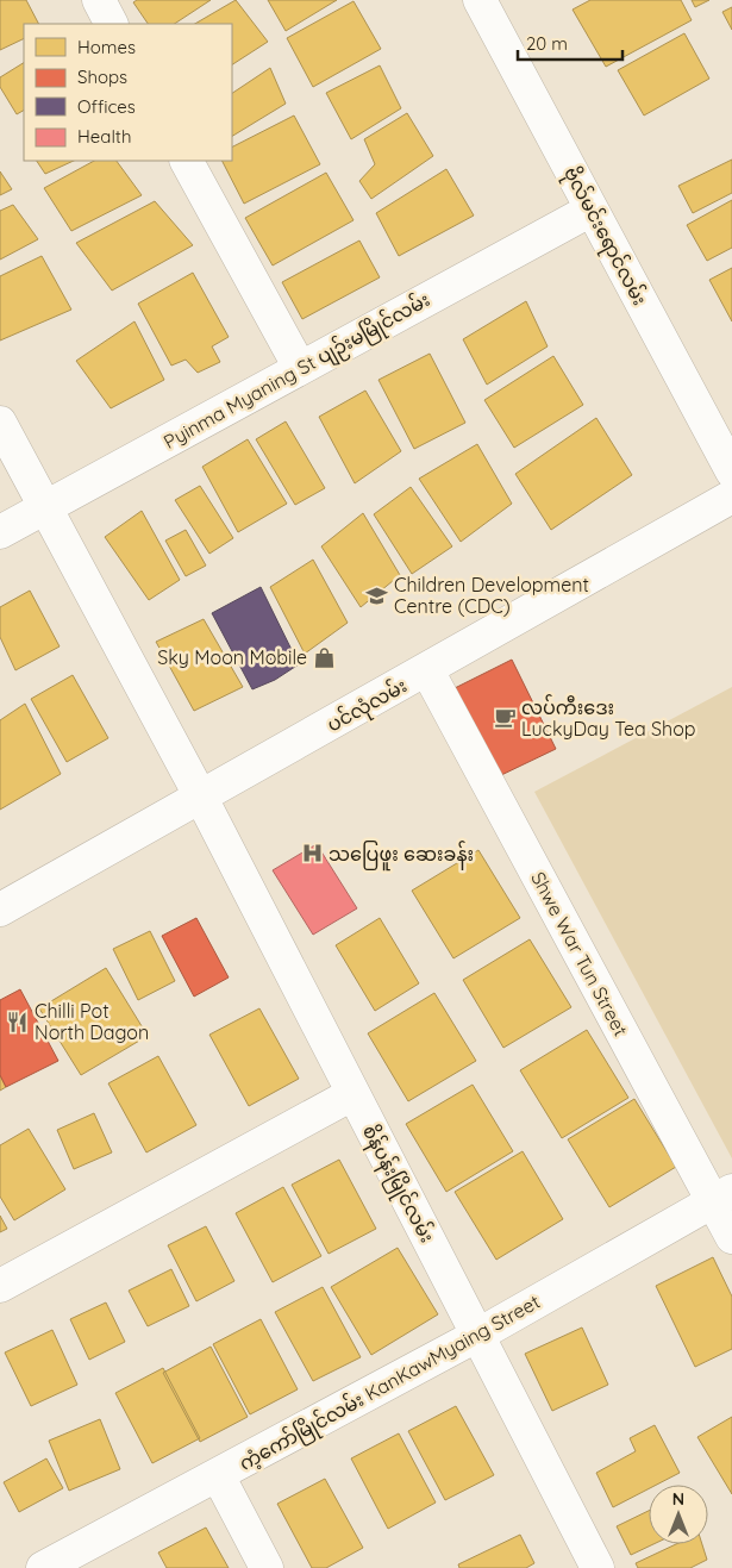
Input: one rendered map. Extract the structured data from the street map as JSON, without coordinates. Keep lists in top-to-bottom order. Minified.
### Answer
{"streets":{"street":["ဗိုလ်မင်းရောင်လမ်း","Pyinma Myaning St ပျဉ်းမမြိုင်လမ်း","ပင်လုံလမ်း","Shwe War Tun Street","စိန်ပန်းမြိုင်လမ်း","ကံ့ကော်မြိုင်လမ်း KanKawMyaing Street"]},"crossings":[["ဗိုလ်မင်းရောင်လမ်း","Pyinma Myaning St ပျဉ်းမမြိုင်လမ်း"],["Pyinma Myaning St ပျဉ်းမမြိုင်လမ်း","စိန်ပန်းမြိုင်လမ်း"],["ပင်လုံလမ်း","Shwe War Tun Street"],["ပင်လုံလမ်း","စိန်ပန်းမြိုင်လမ်း"],["Shwe War Tun Street","ကံ့ကော်မြိုင်လမ်း KanKawMyaing Street"],["စိန်ပန်းမြိုင်လမ်း","ကံ့ကော်မြိုင်လမ်း KanKawMyaing Street"]],"places":{"school or university":["Children Development Centre (CDC)"],"shop":["Sky Moon Mobile"],"cafe":["လပ်ကီးဒေး LuckyDay Tea Shop"],"hospital":["သပြေဖူး ဆေးခန်း"],"restaurant":["Chilli Pot North Dagon"]},"legend":["Homes","Shops","Offices","Health"],"scale_bar":"20 m","north":"top"}
